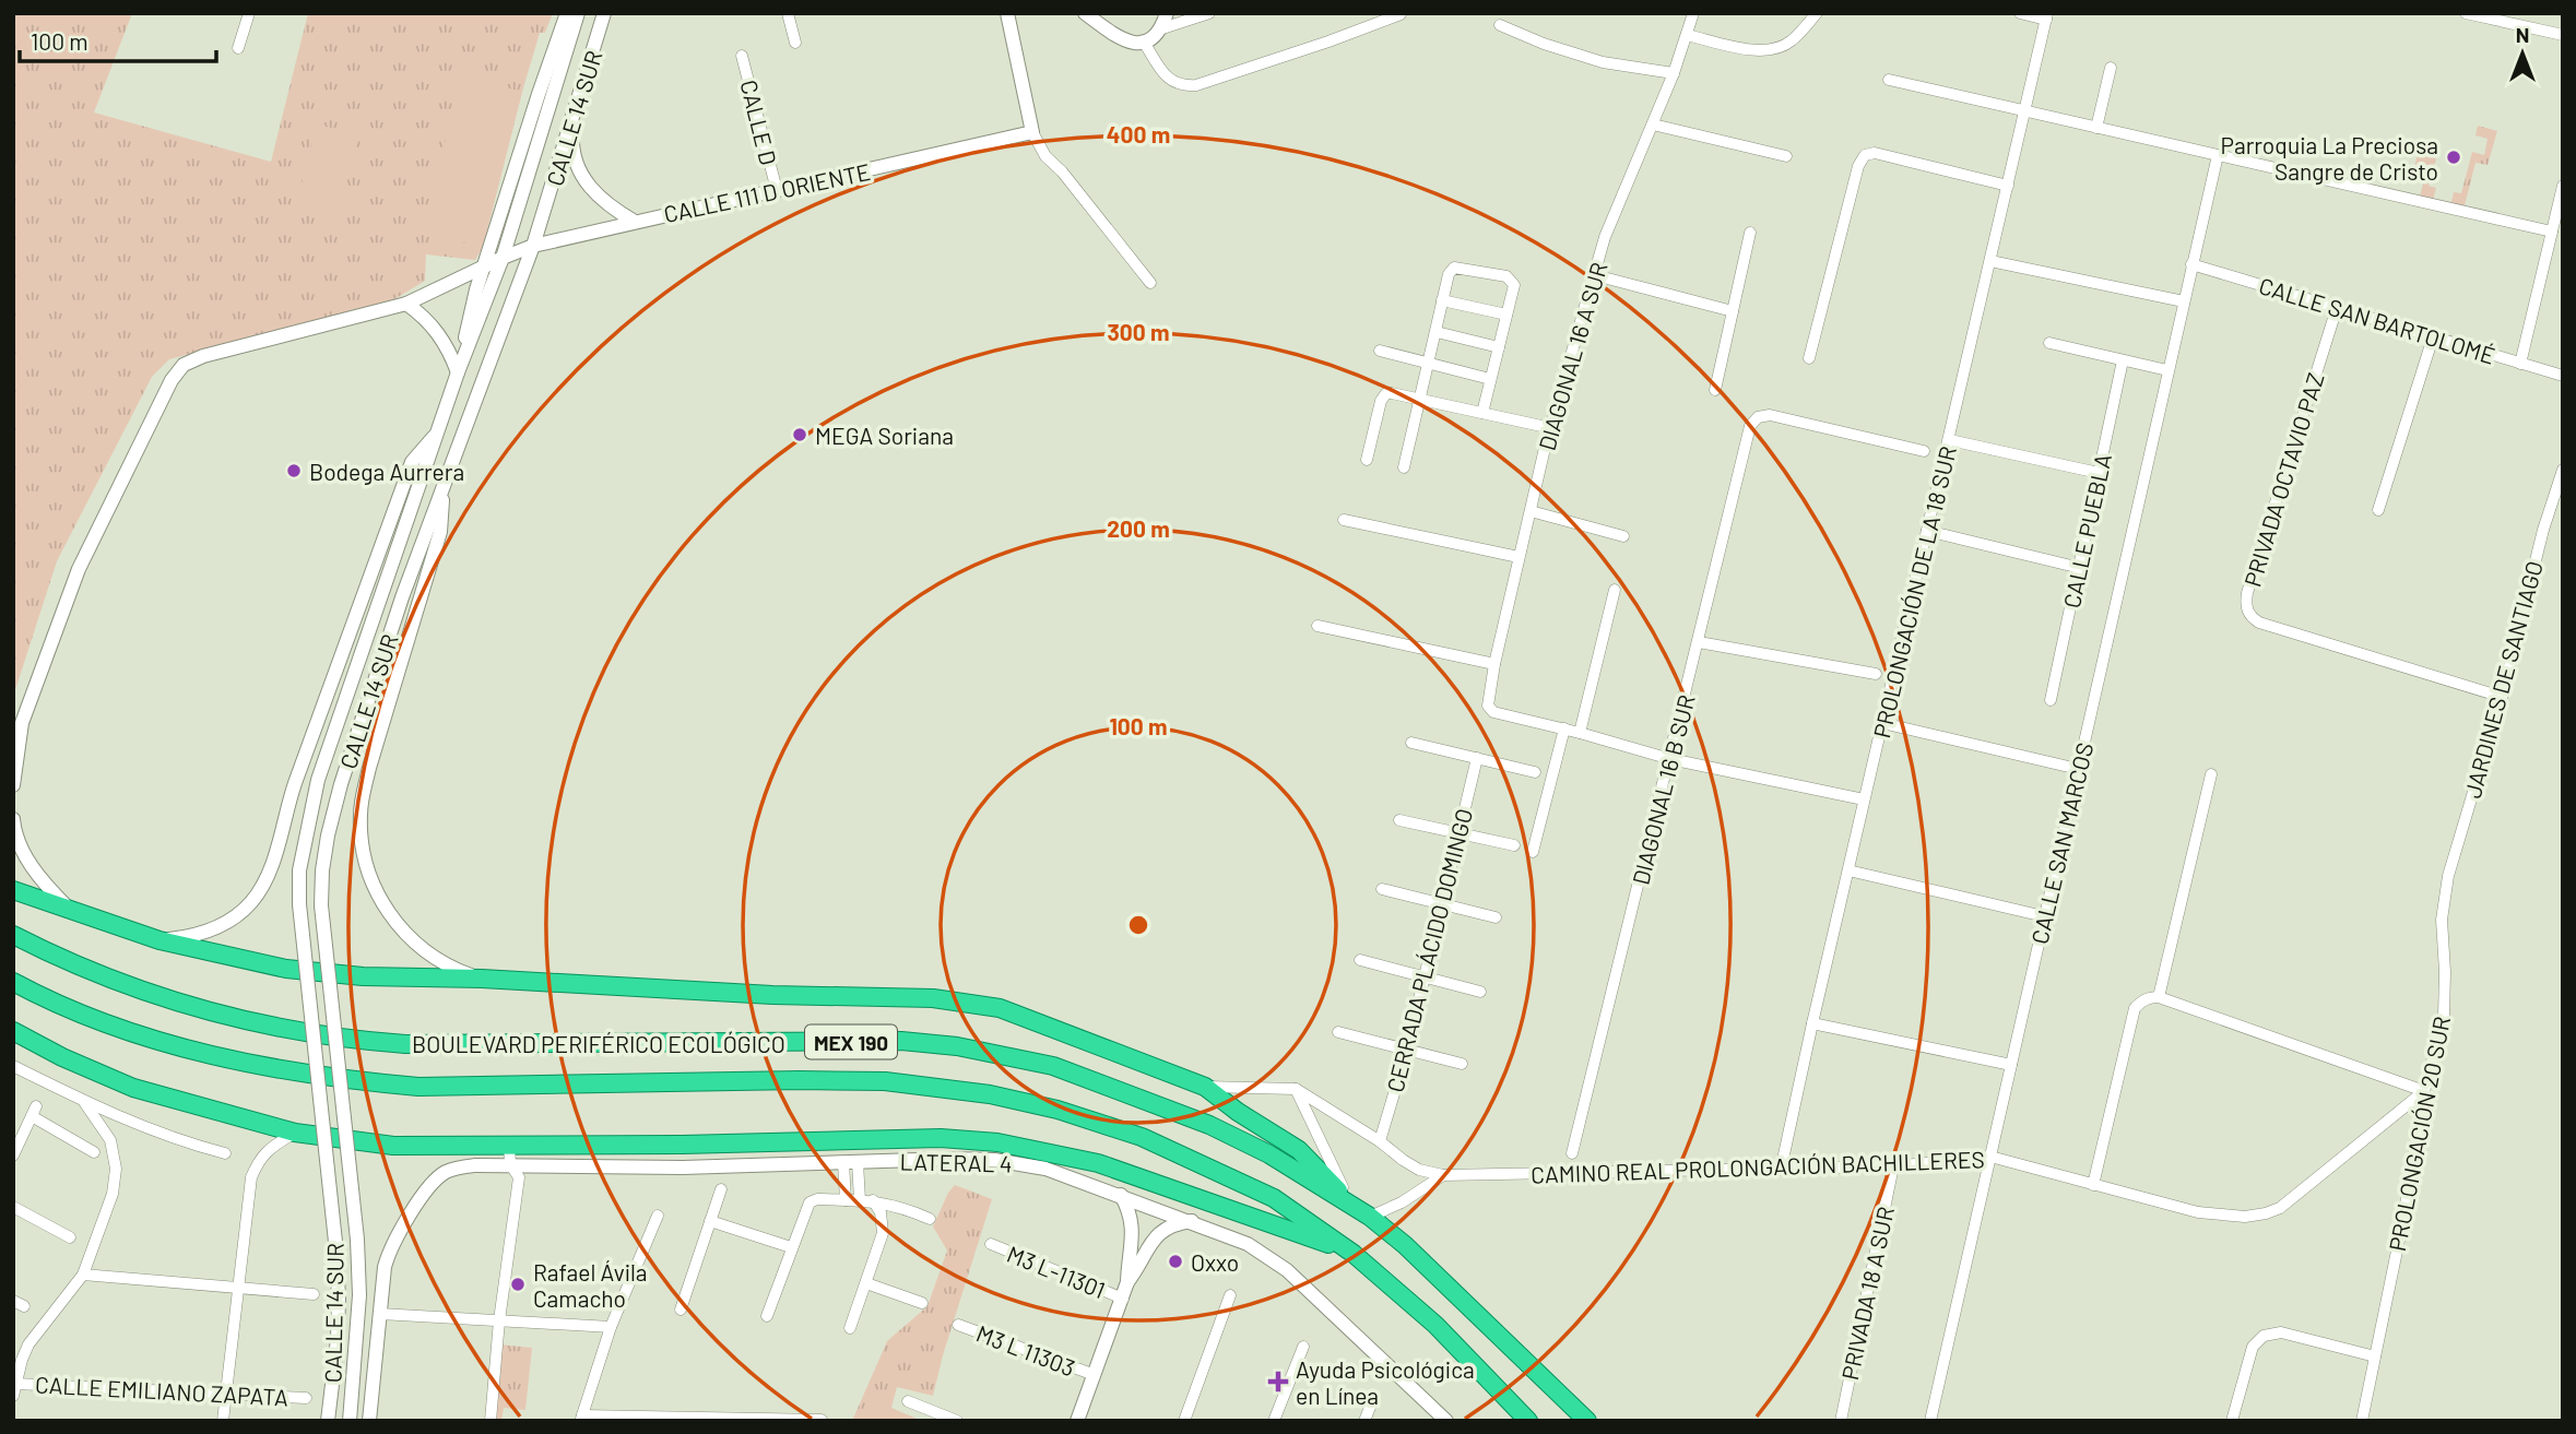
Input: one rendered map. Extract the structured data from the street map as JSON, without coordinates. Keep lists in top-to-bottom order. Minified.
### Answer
{"streets":{"highway":["MEX 190","BOULEVARD PERIFÉRICO ECOLÓGICO"],"main road":["CALLE 14 SUR","CALLE 111 D ORIENTE","LATERAL 4"],"street":["CALLE D","CALLE SAN BARTOLOMÉ","DIAGONAL 16 A SUR","PRIVADA OCTAVIO PAZ","CALLE PUEBLA","PROLONGACIÓN DE LA 18 SUR","JARDINES DE SANTIAGO","DIAGONAL 16 B SUR","CALLE SAN MARCOS","CERRADA PLÁCIDO DOMINGO","PROLONGACIÓN 20 SUR","CAMINO REAL PROLONGACIÓN BACHILLERES","M3 L-11301","PRIVADA 18 A SUR","M3 L 11303","CALLE EMILIANO ZAPATA"]},"crossings":[["CALLE 14 SUR","CALLE 111 D ORIENTE"],["CALLE D","CALLE 111 D ORIENTE"],["CALLE SAN BARTOLOMÉ","PRIVADA OCTAVIO PAZ"],["CALLE SAN BARTOLOMÉ","CALLE SAN MARCOS"],["PRIVADA OCTAVIO PAZ","JARDINES DE SANTIAGO"],["PROLONGACIÓN DE LA 18 SUR","CAMINO REAL PROLONGACIÓN BACHILLERES"],["JARDINES DE SANTIAGO","PROLONGACIÓN 20 SUR"],["CALLE SAN MARCOS","CAMINO REAL PROLONGACIÓN BACHILLERES"],["CERRADA PLÁCIDO DOMINGO","CAMINO REAL PROLONGACIÓN BACHILLERES"],["PROLONGACIÓN 20 SUR","CAMINO REAL PROLONGACIÓN BACHILLERES"],["CAMINO REAL PROLONGACIÓN BACHILLERES","PRIVADA 18 A SUR"]],"places":{"other":["Parroquia La Preciosa Sangre de Cristo","MEGA Soriana","Bodega Aurrera","Oxxo","Rafael Ávila Camacho"],"health":["Ayuda Psicológica en Línea"]},"scale_bar":"100 m","north":"top","rings":["400 m","300 m","200 m","100 m"]}
